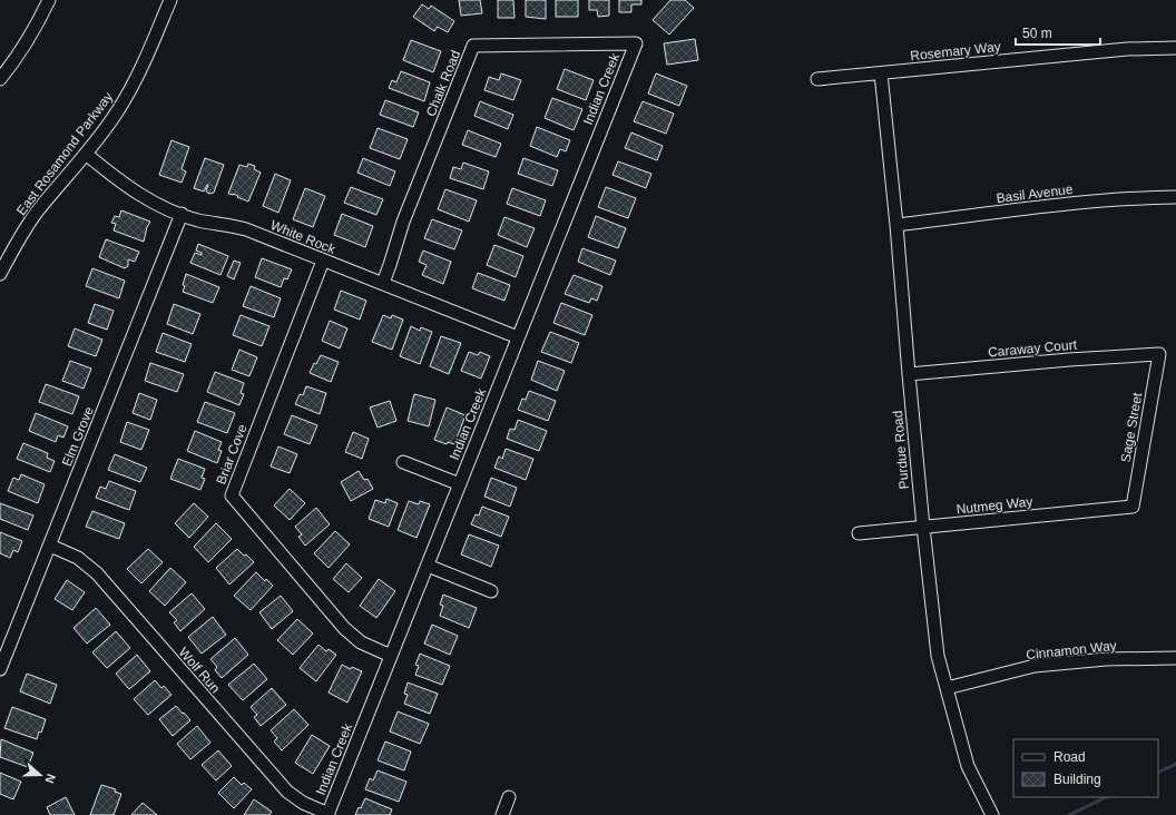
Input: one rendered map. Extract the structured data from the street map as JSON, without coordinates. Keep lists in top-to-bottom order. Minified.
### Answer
{"streets":{"street":["Rosemary Way","Chalk Road","Indian Creek","East Rosamond Parkway","Basil Avenue","White Rock","Caraway Court","Sage Street","Elm Grove","Purdue Road","Briar Cove","Nutmeg Way","Cinnamon Way","Wolf Run"]},"crossings":[["Rosemary Way","Purdue Road"],["Chalk Road","Indian Creek"],["Chalk Road","White Rock"],["Indian Creek","White Rock"],["Indian Creek","Briar Cove"],["Indian Creek","Wolf Run"],["East Rosamond Parkway","White Rock"],["Basil Avenue","Purdue Road"],["White Rock","Elm Grove"],["White Rock","Briar Cove"],["Caraway Court","Sage Street"],["Caraway Court","Purdue Road"],["Sage Street","Nutmeg Way"],["Elm Grove","Wolf Run"],["Purdue Road","Nutmeg Way"],["Purdue Road","Cinnamon Way"]],"legend":["Road","Building"],"scale_bar":"50 m","north":"right"}
